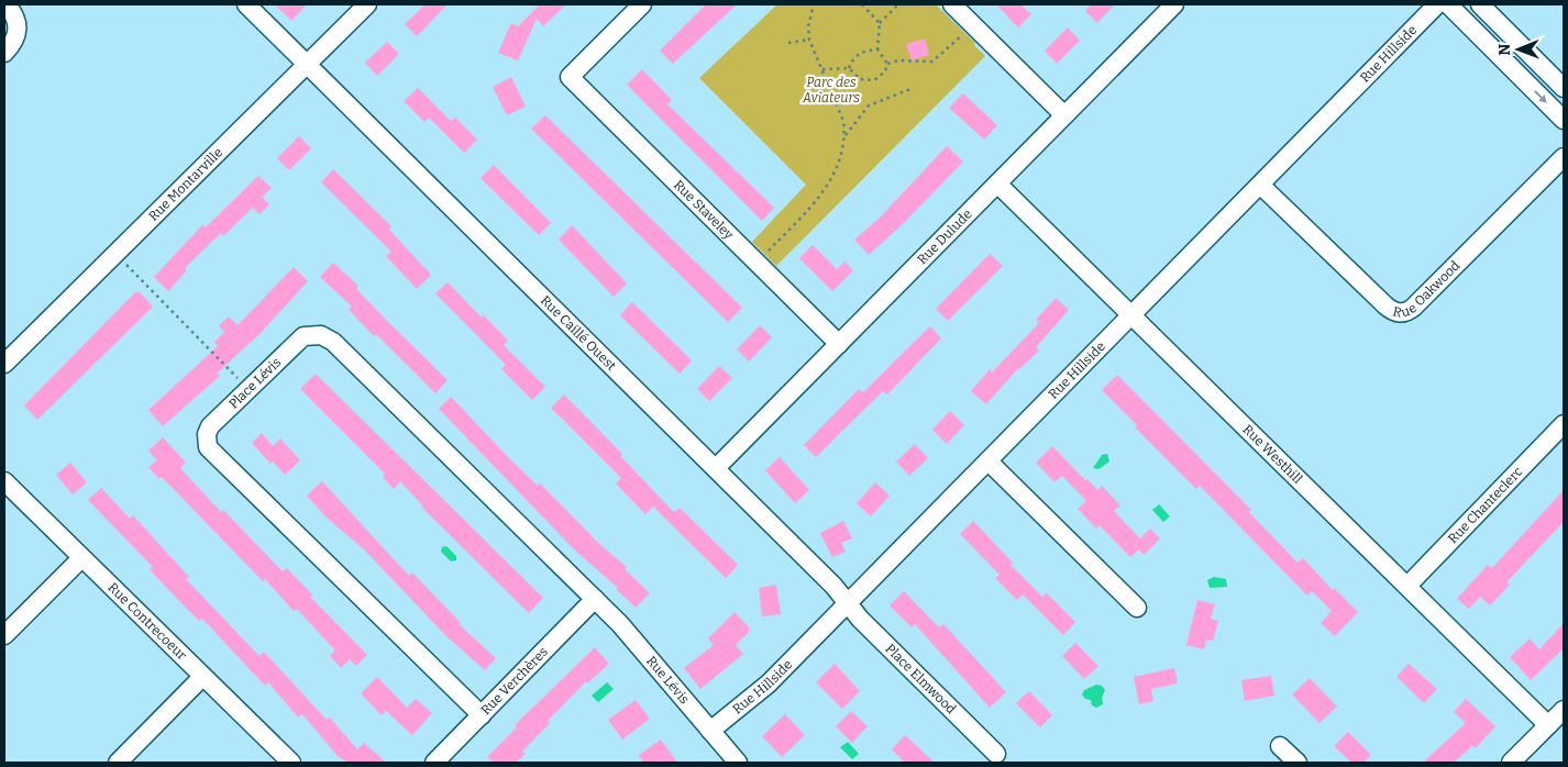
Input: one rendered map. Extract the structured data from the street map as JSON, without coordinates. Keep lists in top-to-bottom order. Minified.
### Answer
{"streets":{"street":["Rue Hillside","Rue Montarville","Rue Staveley","Rue Dulude","Rue Oakwood","Rue Caillé Ouest","Place Lévis","Rue Westhill","Rue Chanteclerc","Rue Contrecoeur","Rue Lévis","Place Elmwood","Rue Verchères"]},"crossings":[["Rue Hillside","Rue Oakwood"],["Rue Hillside","Rue Caillé Ouest"],["Rue Hillside","Rue Westhill"],["Rue Hillside","Rue Lévis"],["Rue Hillside","Place Elmwood"],["Rue Montarville","Rue Caillé Ouest"],["Rue Staveley","Rue Dulude"],["Rue Dulude","Rue Caillé Ouest"],["Rue Dulude","Rue Westhill"],["Rue Caillé Ouest","Place Elmwood"],["Place Lévis","Rue Lévis"],["Place Lévis","Rue Verchères"],["Rue Westhill","Rue Chanteclerc"],["Rue Lévis","Rue Verchères"]],"parks":["Parc des Aviateurs"],"north":"left"}
